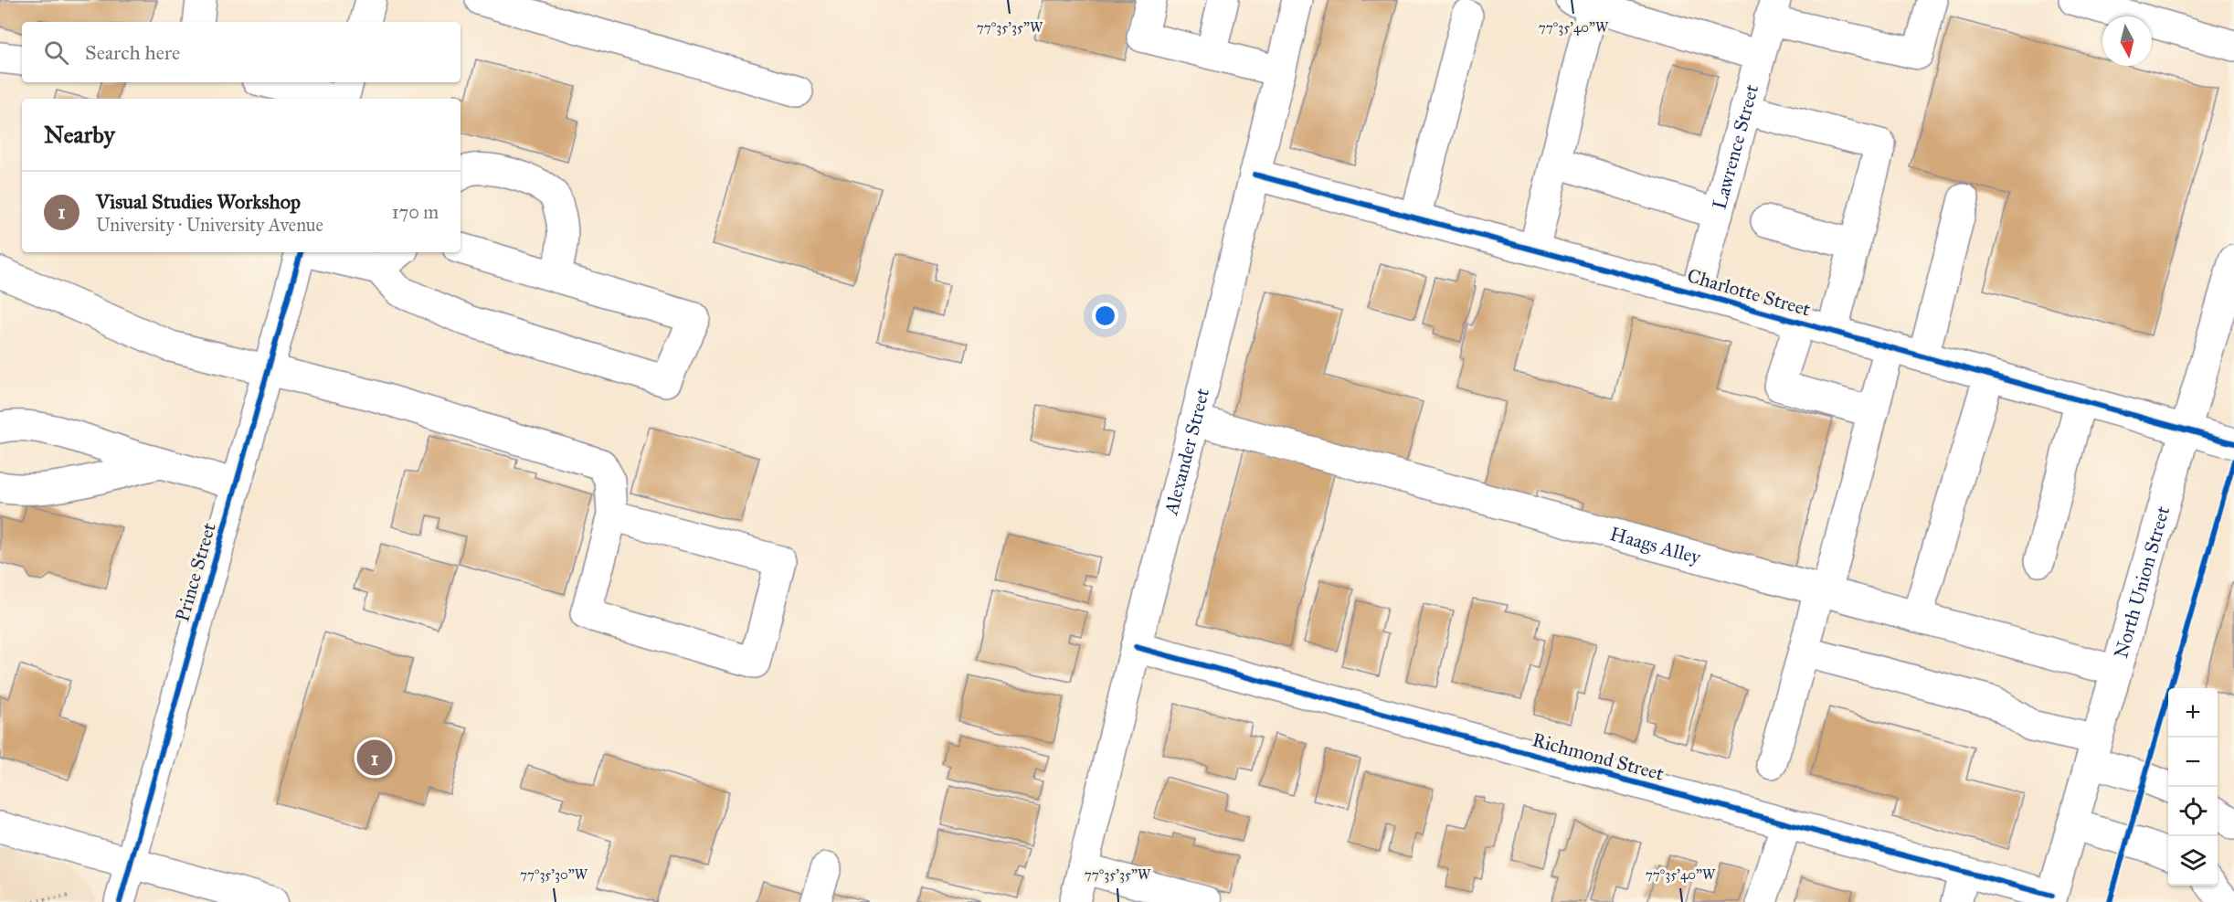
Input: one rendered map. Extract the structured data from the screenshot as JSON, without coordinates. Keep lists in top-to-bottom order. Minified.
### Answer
{"streets":{"main road":["Lawrence Street","Charlotte Street","Alexander Street","Haags Alley","Prince Street","North Union Street","Richmond Street"]},"crossings":[["Lawrence Street","Charlotte Street"],["Charlotte Street","Alexander Street"],["Charlotte Street","North Union Street"],["Alexander Street","Haags Alley"],["Alexander Street","Richmond Street"],["Haags Alley","North Union Street"],["North Union Street","Richmond Street"]],"north":"bottom","page":{"search":"Search here","heading":"Nearby","list":[{"mark":"1","name":"Visual Studies Workshop","note":"University · University Avenue","value":"170 m"}],"map_buttons":["+","−"],"pins":"1"},"coordinates":["77°35'35\"W","77°35'40\"W","77°35'30\"W"]}
